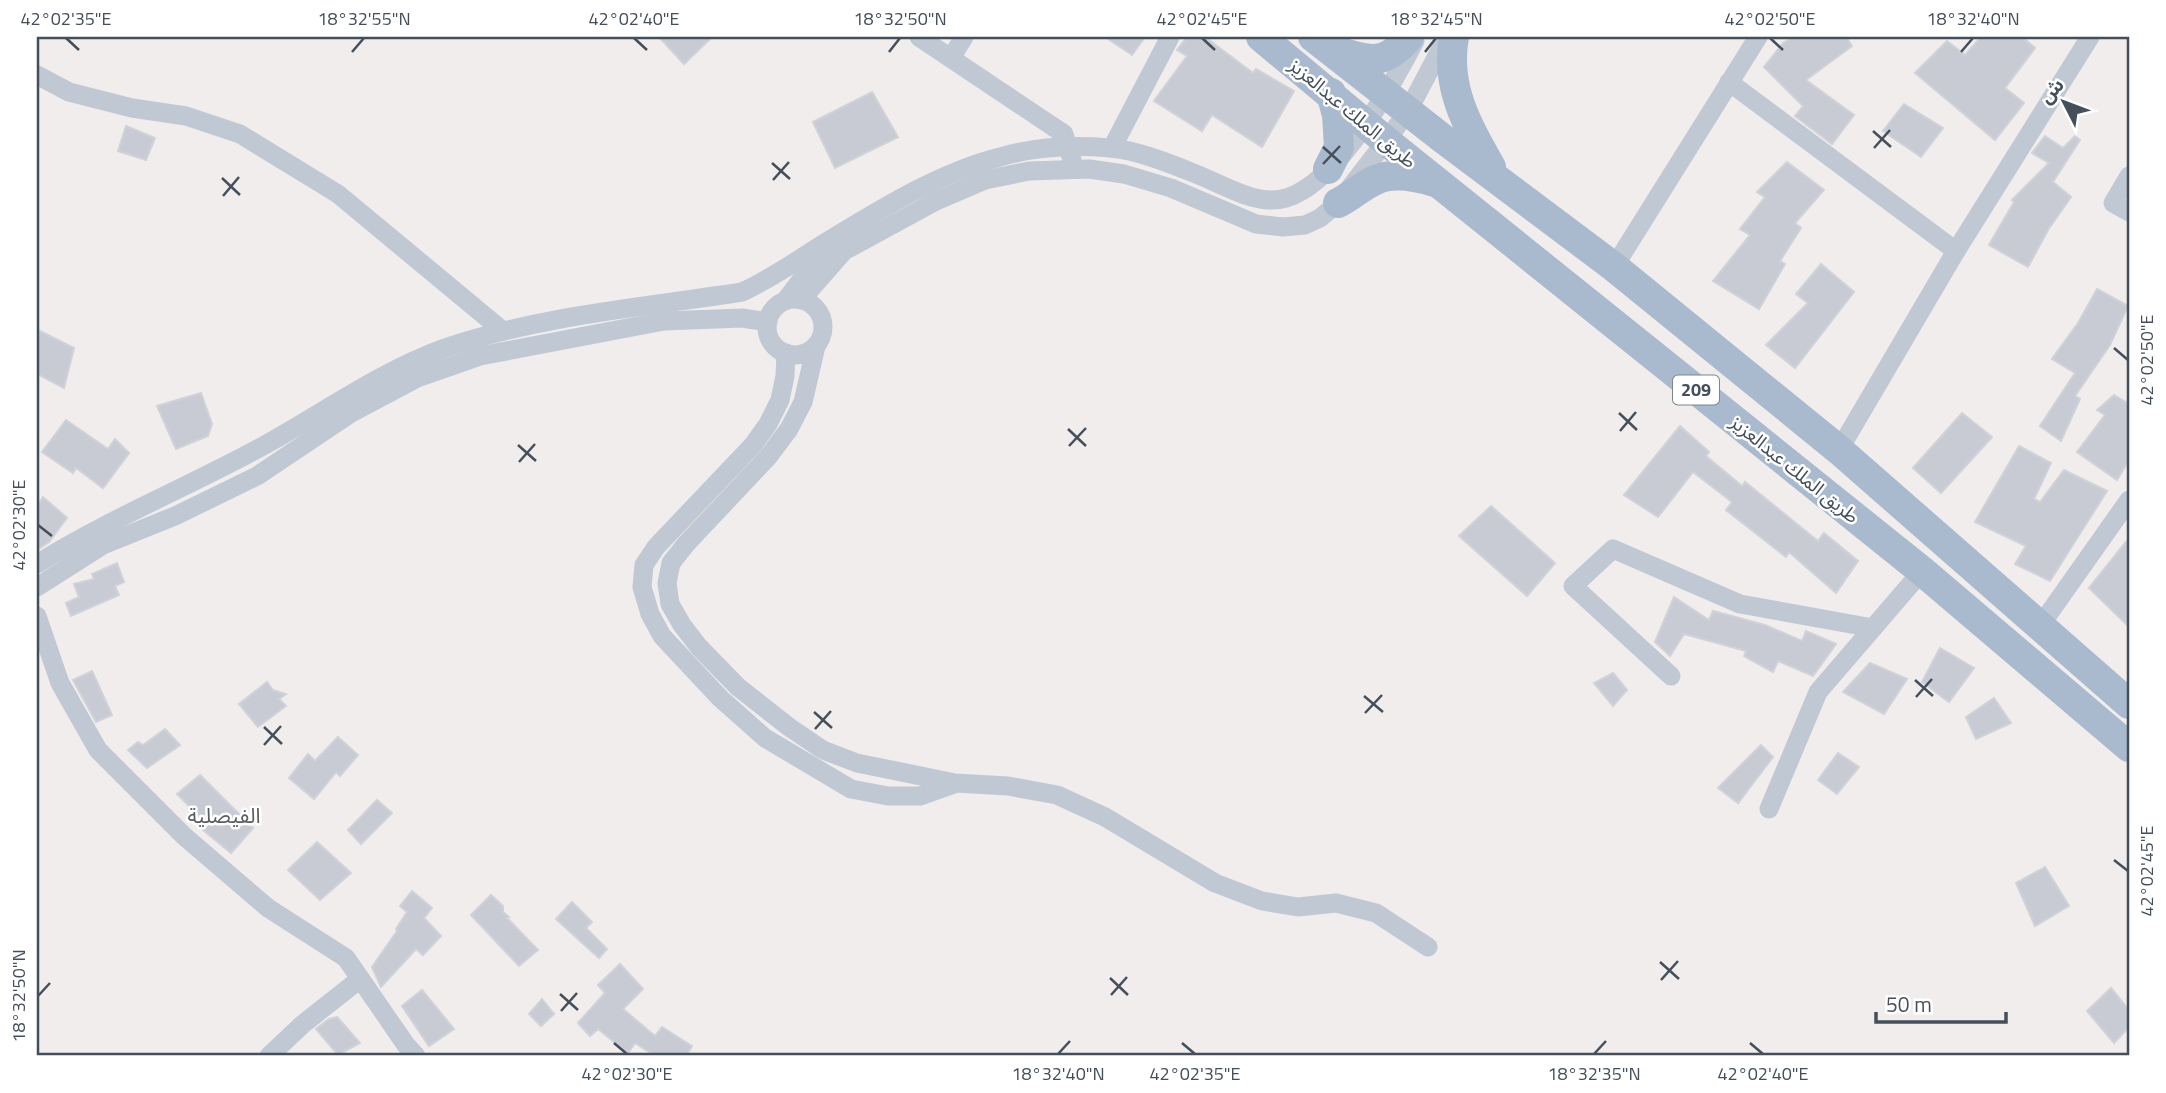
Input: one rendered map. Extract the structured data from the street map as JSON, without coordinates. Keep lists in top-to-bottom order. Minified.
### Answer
{"streets":{"main road":["طريق الملك عبدالعزيز","209"]},"districts":["الفيصلية"],"scale_bar":"50 m","north":"top left","coordinates":["42°02'35\"E","18°32'55\"N","42°02'40\"E","18°32'50\"N","42°02'45\"E","18°32'45\"N","42°02'50\"E","18°32'40\"N","42°02'30\"E","18°32'35\"N"]}
